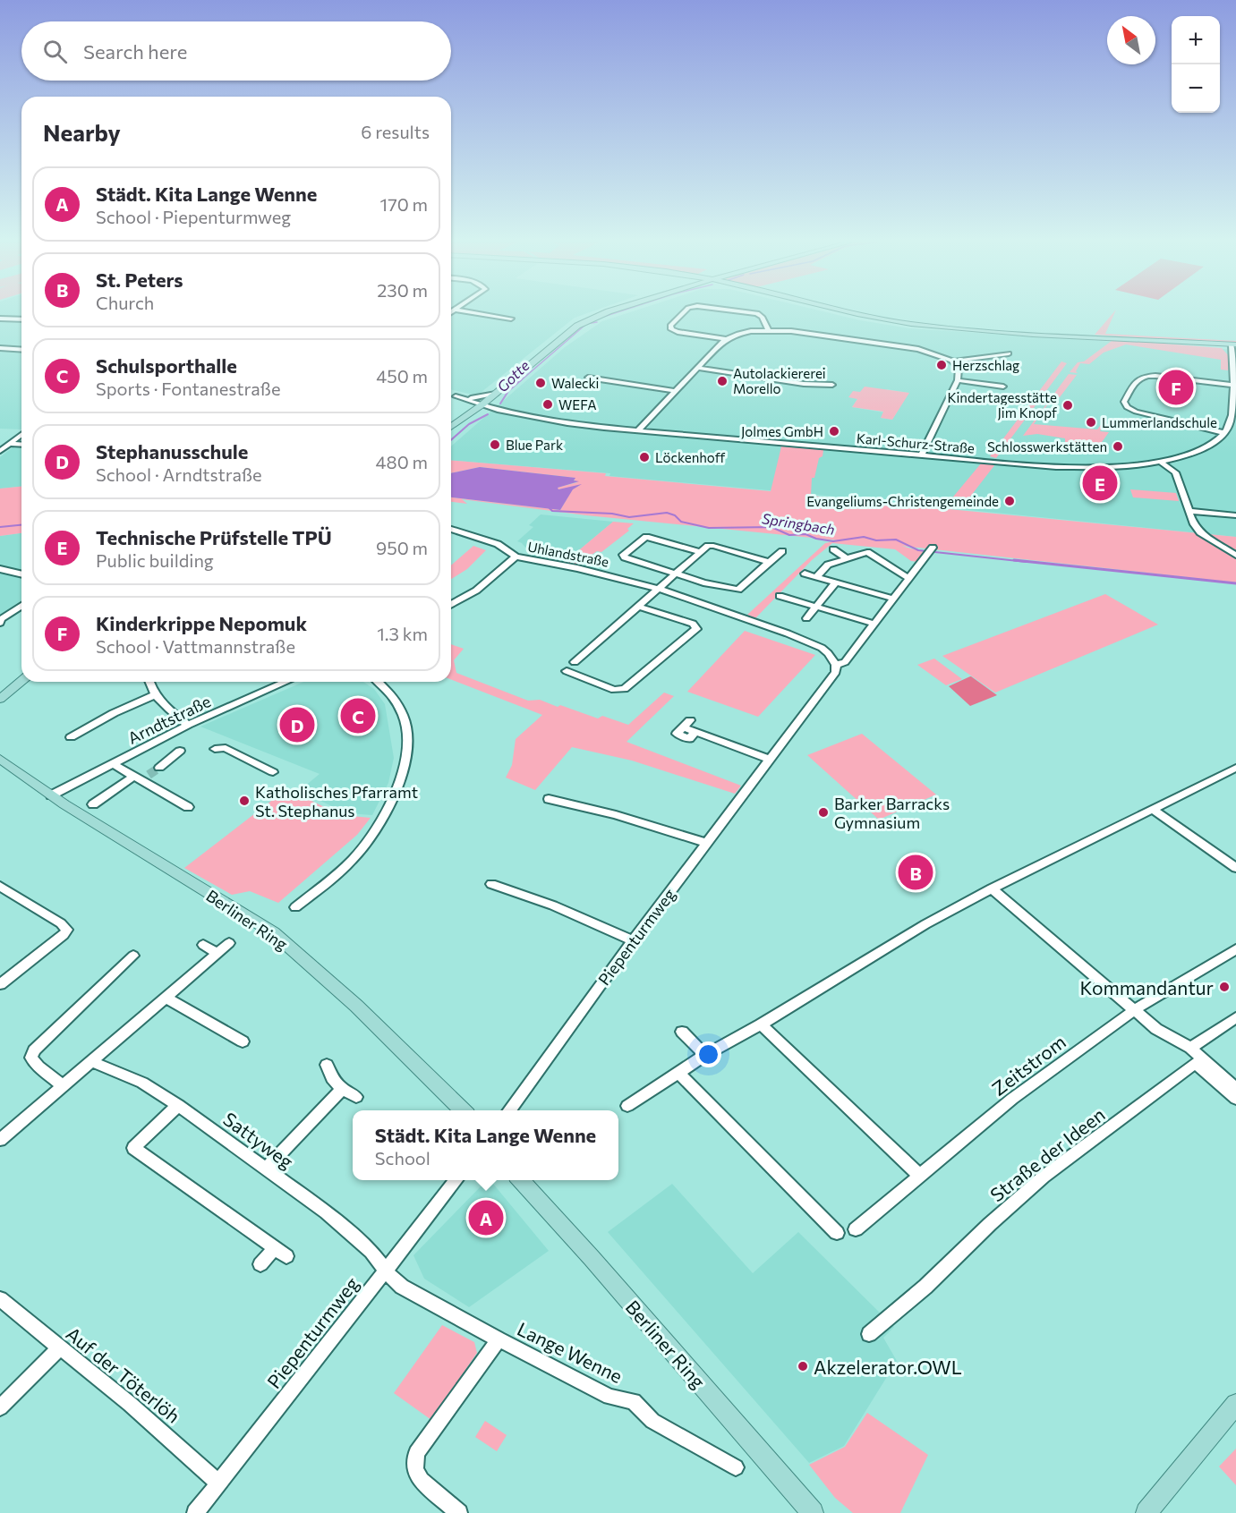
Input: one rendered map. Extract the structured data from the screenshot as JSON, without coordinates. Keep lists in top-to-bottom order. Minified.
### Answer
{"streets":{"main road":["Berliner Ring"],"street":["Karl-Schurz-Straße","Uhlandstraße","Arndtstraße","Piepenturmweg","Zeitstrom","Sattyweg","Straße der Ideen","Lange Wenne","Auf der Töterlöh"]},"crossings":[["Uhlandstraße","Piepenturmweg"],["Arndtstraße","Berliner Ring"],["Piepenturmweg","Sattyweg"],["Piepenturmweg","Lange Wenne"],["Piepenturmweg","Auf der Töterlöh"],["Sattyweg","Lange Wenne"]],"water":["Gotte","Springbach"],"places":["Herzschlag","Autolackiererei Morello","Walecki","WEFA","Kindertagesstätte Jim Knopf","Lummerlandschule","Jolmes GmbH","Blue Park","Schlosswerkstätten","Löckenhoff","Evangeliums-Christengemeinde","Katholisches Pfarramt St. Stephanus","Barker Barracks Gymnasium","Kommandantur","Akzelerator.OWL"],"north":"top left","page":{"map_buttons":["+","−"],"search":"Search here","heading":["Nearby","6 results"],"list":[{"mark":"A","name":"Städt. Kita Lange Wenne","note":"School · Piepenturmweg","value":"170 m"},{"mark":"B","name":"St. Peters","note":"Church","value":"230 m"},{"mark":"C","name":"Schulsporthalle","note":"Sports · Fontanestraße","value":"450 m"},{"mark":"D","name":"Stephanusschule","note":"School · Arndtstraße","value":"480 m"},{"mark":"E","name":"Technische Prüfstelle TPÜ","note":"Public building","value":"950 m"},{"mark":"F","name":"Kinderkrippe Nepomuk","note":"School · Vattmannstraße","value":"1.3 km"}],"pins":["F","E","C","D","B","A"],"popup":["Städt. Kita Lange Wenne","School"]}}
